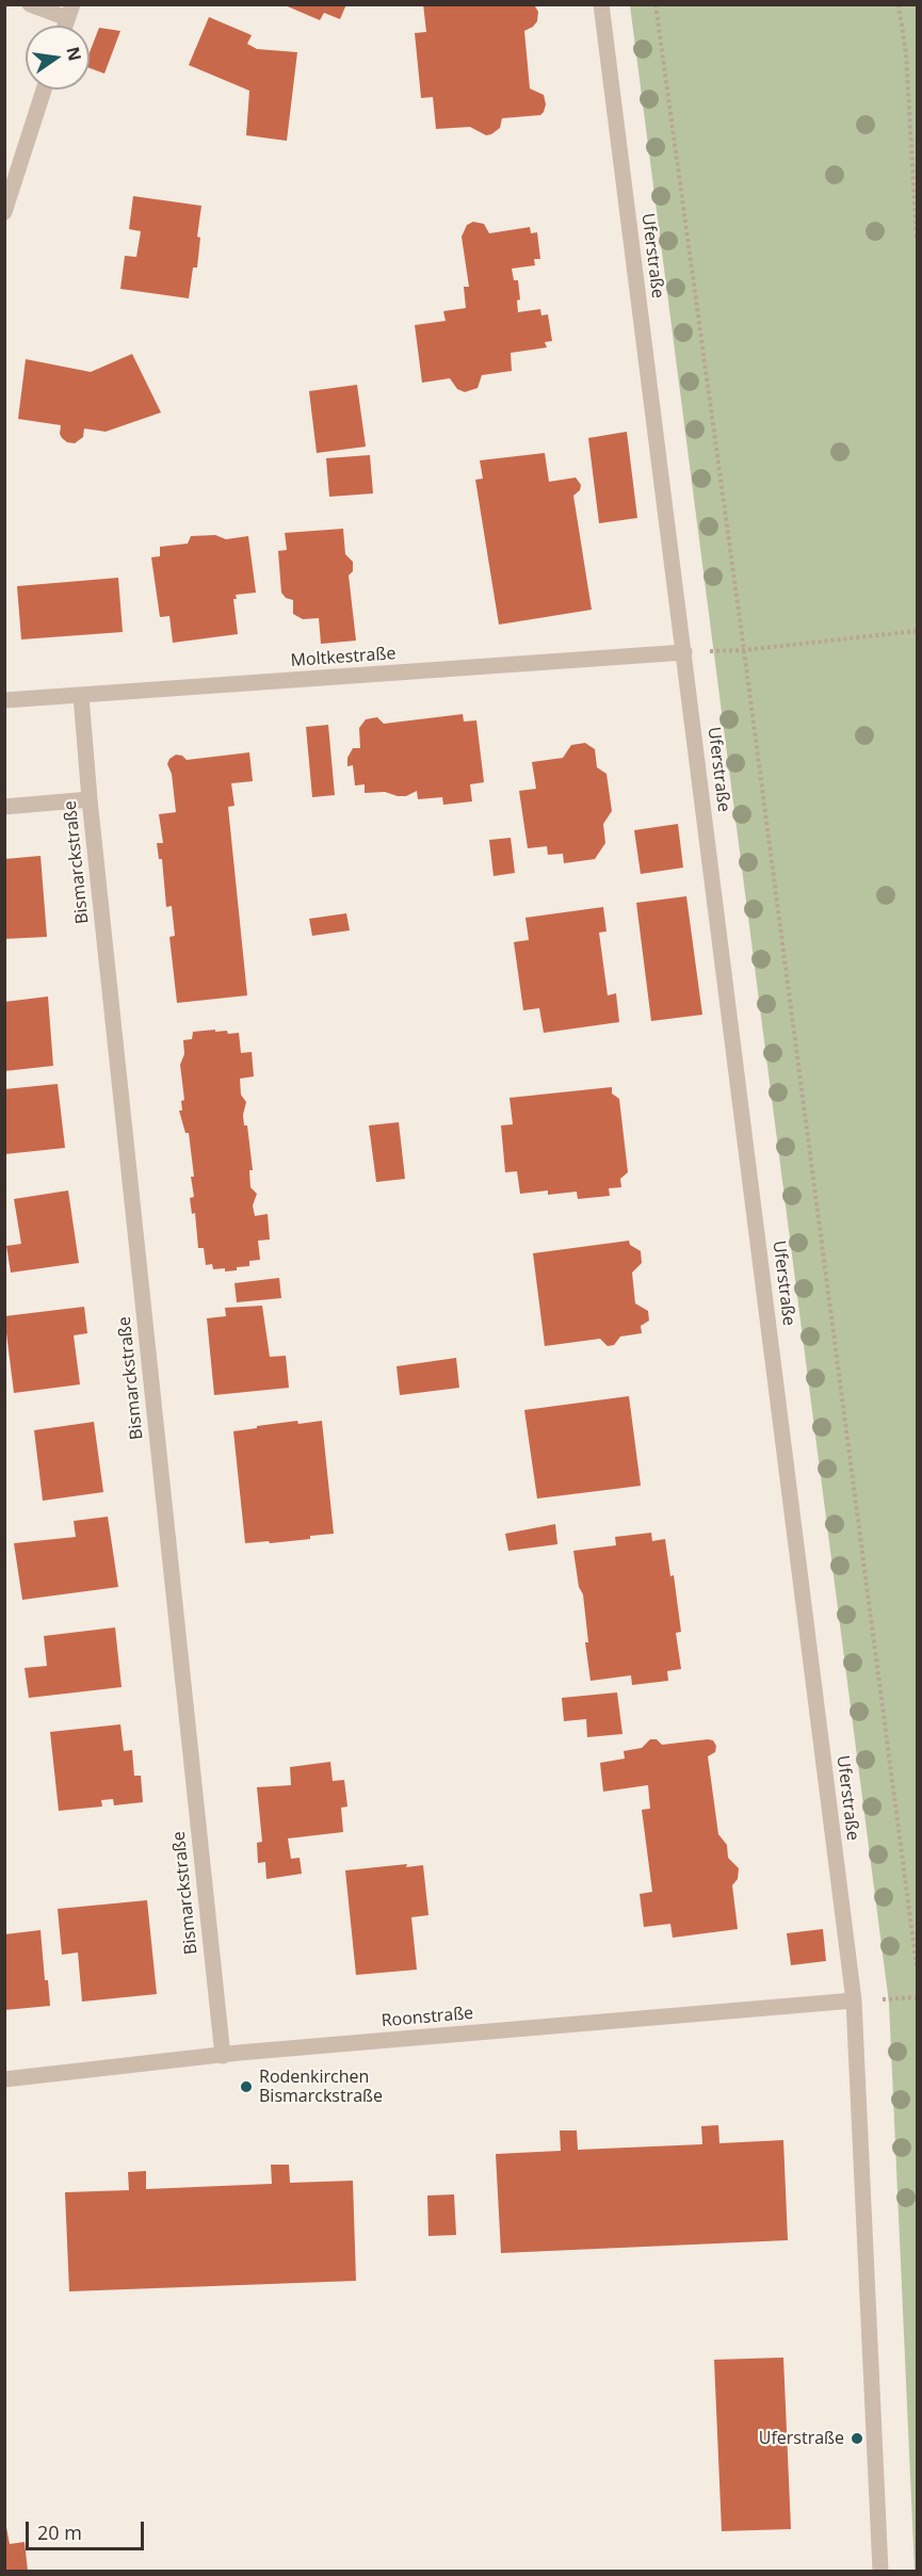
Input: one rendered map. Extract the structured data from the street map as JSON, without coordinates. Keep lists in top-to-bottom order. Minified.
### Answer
{"streets":{"street":["Uferstraße","Moltkestraße","Bismarckstraße","Roonstraße"]},"crossings":[["Uferstraße","Moltkestraße"],["Uferstraße","Roonstraße"],["Moltkestraße","Bismarckstraße"],["Bismarckstraße","Roonstraße"]],"places":["Rodenkirchen Bismarckstraße","Uferstraße"],"scale_bar":"20 m","north":"right"}
